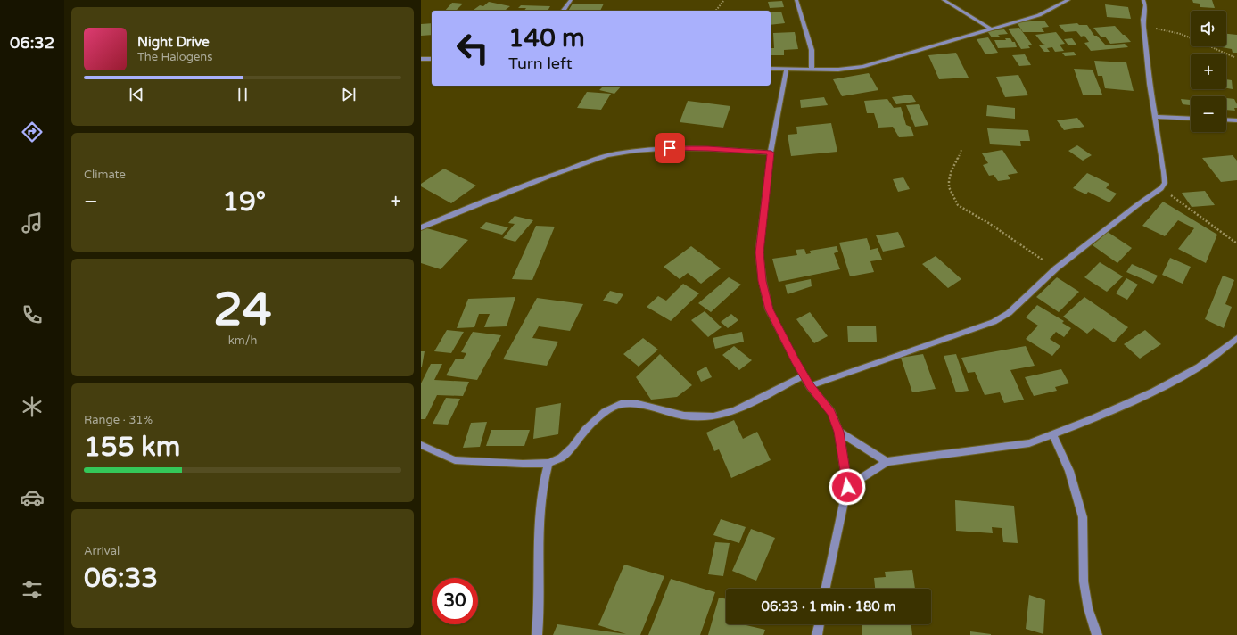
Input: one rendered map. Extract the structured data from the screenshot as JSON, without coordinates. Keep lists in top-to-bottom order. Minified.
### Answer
{"page":{"tabs":"06:32","map_buttons":["+","−"],"turn":["140 m","Turn left"],"song":["Night Drive","The Halogens"],"tile":["Climate",["24","km/h"],["Range · 31%","155 km"],["Arrival","06:33"]],"heat":["−","19°","+"],"limit":"30","trip":"06:33 · 1 min · 180 m"}}
